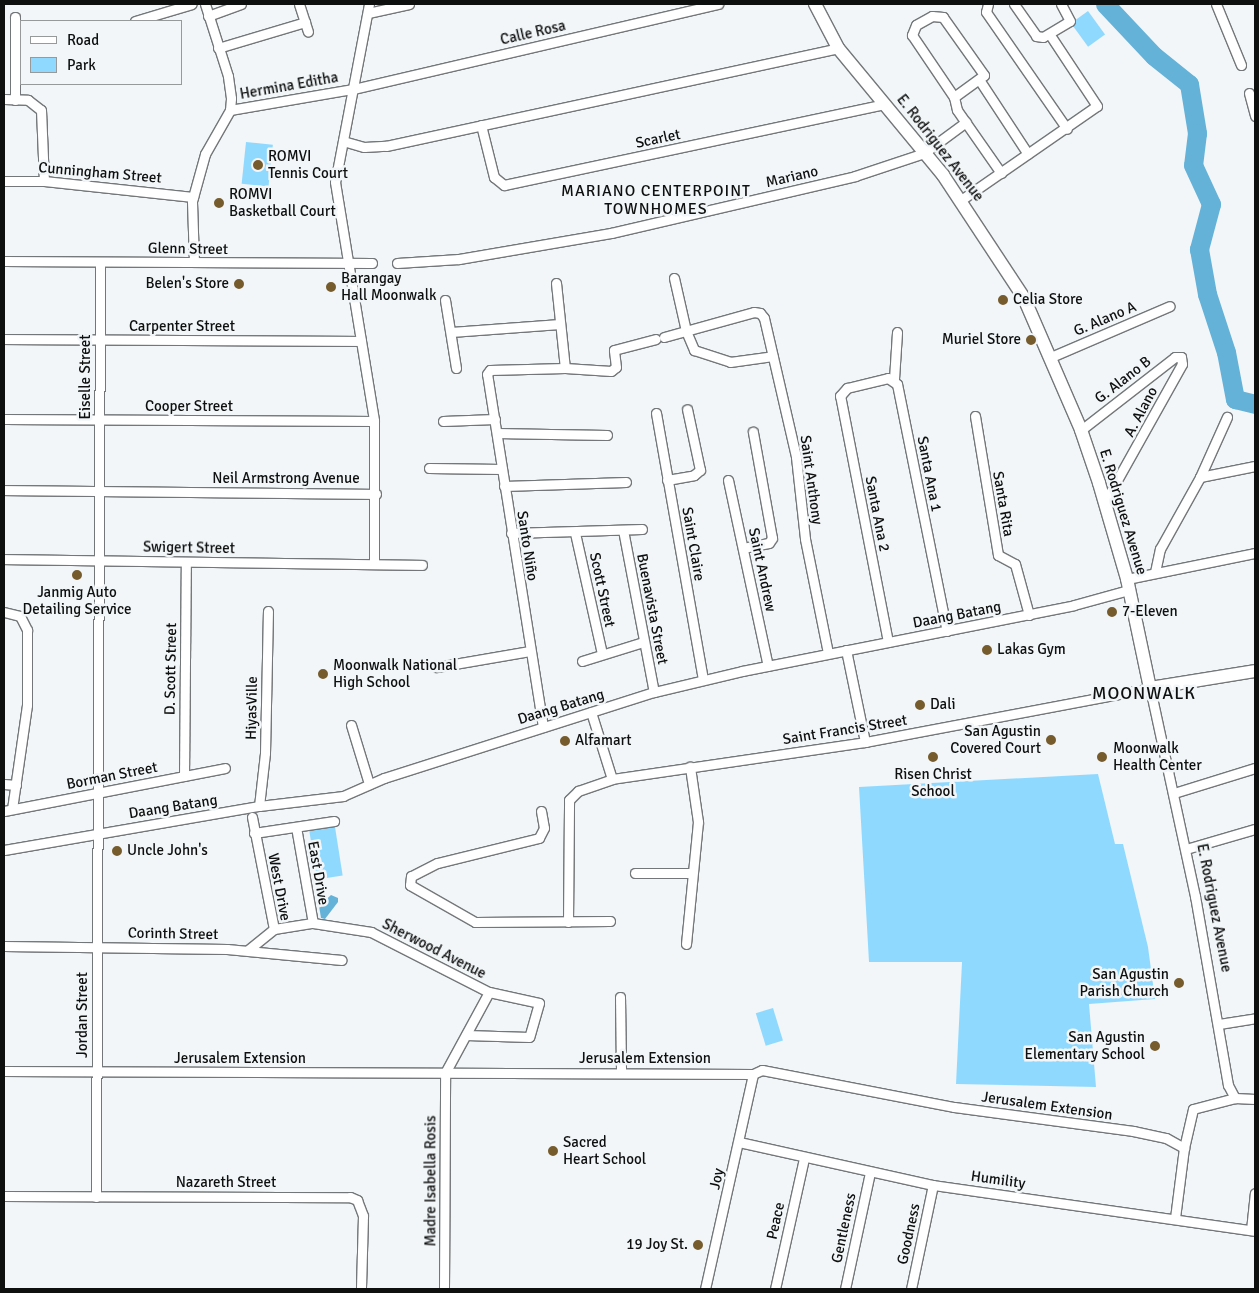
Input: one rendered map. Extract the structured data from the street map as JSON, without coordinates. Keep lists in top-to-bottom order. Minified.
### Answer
{"streets":{"main road":["E. Rodriguez Avenue"],"street":["Calle Rosa","Hermina Editha","Scarlet","Cunningham Street","Mariano","Glenn Street","G. Alano A","Carpenter Street","Eiselle Street","G. Alano B","Cooper Street","A. Alano","Santa Ana 1","Neil Armstrong Avenue","Saint Anthony","Santa Rita","Santa Ana 2","Saint Claire","Santo Niño","Swigert Street","Saint Andrew","Scott Street","Buenavista Street","Daang Batang","D. Scott Street","HiyasVille","Saint Francis Street","Borman Street","East Drive","West Drive","Corinth Street","Sherwood Avenue","Jordan Street","Jerusalem Extension","Joy","Humility","Madre Isabella Rosis","Nazareth Street","Peace","Gentleness","Goodness"]},"crossings":[["Calle Rosa","Hermina Editha"],["Calle Rosa","Neil Armstrong Avenue"],["Hermina Editha","Neil Armstrong Avenue"],["Scarlet","E. Rodriguez Avenue"],["E. Rodriguez Avenue","Mariano"],["E. Rodriguez Avenue","G. Alano A"],["E. Rodriguez Avenue","G. Alano B"],["E. Rodriguez Avenue","A. Alano"],["E. Rodriguez Avenue","Daang Batang"],["E. Rodriguez Avenue","Saint Francis Street"],["Glenn Street","Eiselle Street"],["Glenn Street","Neil Armstrong Avenue"],["Carpenter Street","Eiselle Street"],["Carpenter Street","Neil Armstrong Avenue"],["Eiselle Street","Cooper Street"],["Eiselle Street","Neil Armstrong Avenue"],["G. Alano B","A. Alano"],["Cooper Street","Neil Armstrong Avenue"],["Santa Ana 1","Santa Ana 2"],["Santa Ana 1","Daang Batang"],["Saint Anthony","Daang Batang"],["Santa Rita","Daang Batang"],["Santa Ana 2","Daang Batang"],["Saint Claire","Daang Batang"],["Santo Niño","Daang Batang"],["Swigert Street","D. Scott Street"],["Saint Andrew","Daang Batang"],["Buenavista Street","Daang Batang"],["Daang Batang","HiyasVille"],["Daang Batang","Jordan Street"],["D. Scott Street","Borman Street"],["East Drive","Sherwood Avenue"],["West Drive","Corinth Street"],["West Drive","Sherwood Avenue"],["Corinth Street","Jordan Street"],["Sherwood Avenue","Jerusalem Extension"],["Sherwood Avenue","Madre Isabella Rosis"],["Jordan Street","Jerusalem Extension"],["Jordan Street","Nazareth Street"],["Jerusalem Extension","Joy"],["Jerusalem Extension","Madre Isabella Rosis"],["Joy","Humility"],["Humility","Peace"],["Humility","Gentleness"],["Humility","Goodness"]],"districts":["MARIANO CENTERPOINT TOWNHOMES","MOONWALK"],"places":["ROMVI Tennis Court","ROMVI Basketball Court","Belen's Store","Barangay Hall Moonwalk","Celia Store","Muriel Store","Janmig Auto Detailing Service","7-Eleven","Lakas Gym","Moonwalk National High School","Dali","San Agustin Covered Court","Alfamart","Risen Christ School","Moonwalk Health Center","Uncle John's","San Agustin Parish Church","San Agustin Elementary School","Sacred Heart School","19 Joy St."],"legend":["Road","Park"]}
